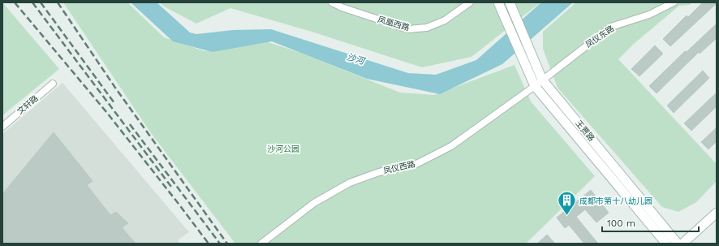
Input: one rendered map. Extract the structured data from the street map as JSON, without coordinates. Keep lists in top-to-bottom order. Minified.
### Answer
{"streets":{"main road":["王贾路"],"street":["凤凰西路","凤仪东路","文轩路","凤仪西路"]},"crossings":[["凤仪东路","王贾路"],["凤仪东路","凤仪西路"],["王贾路","凤仪西路"]],"water":["沙河"],"parks":["沙河公园"],"places":{"building":["成都市第十八幼儿园"]},"scale_bar":"100 m"}
